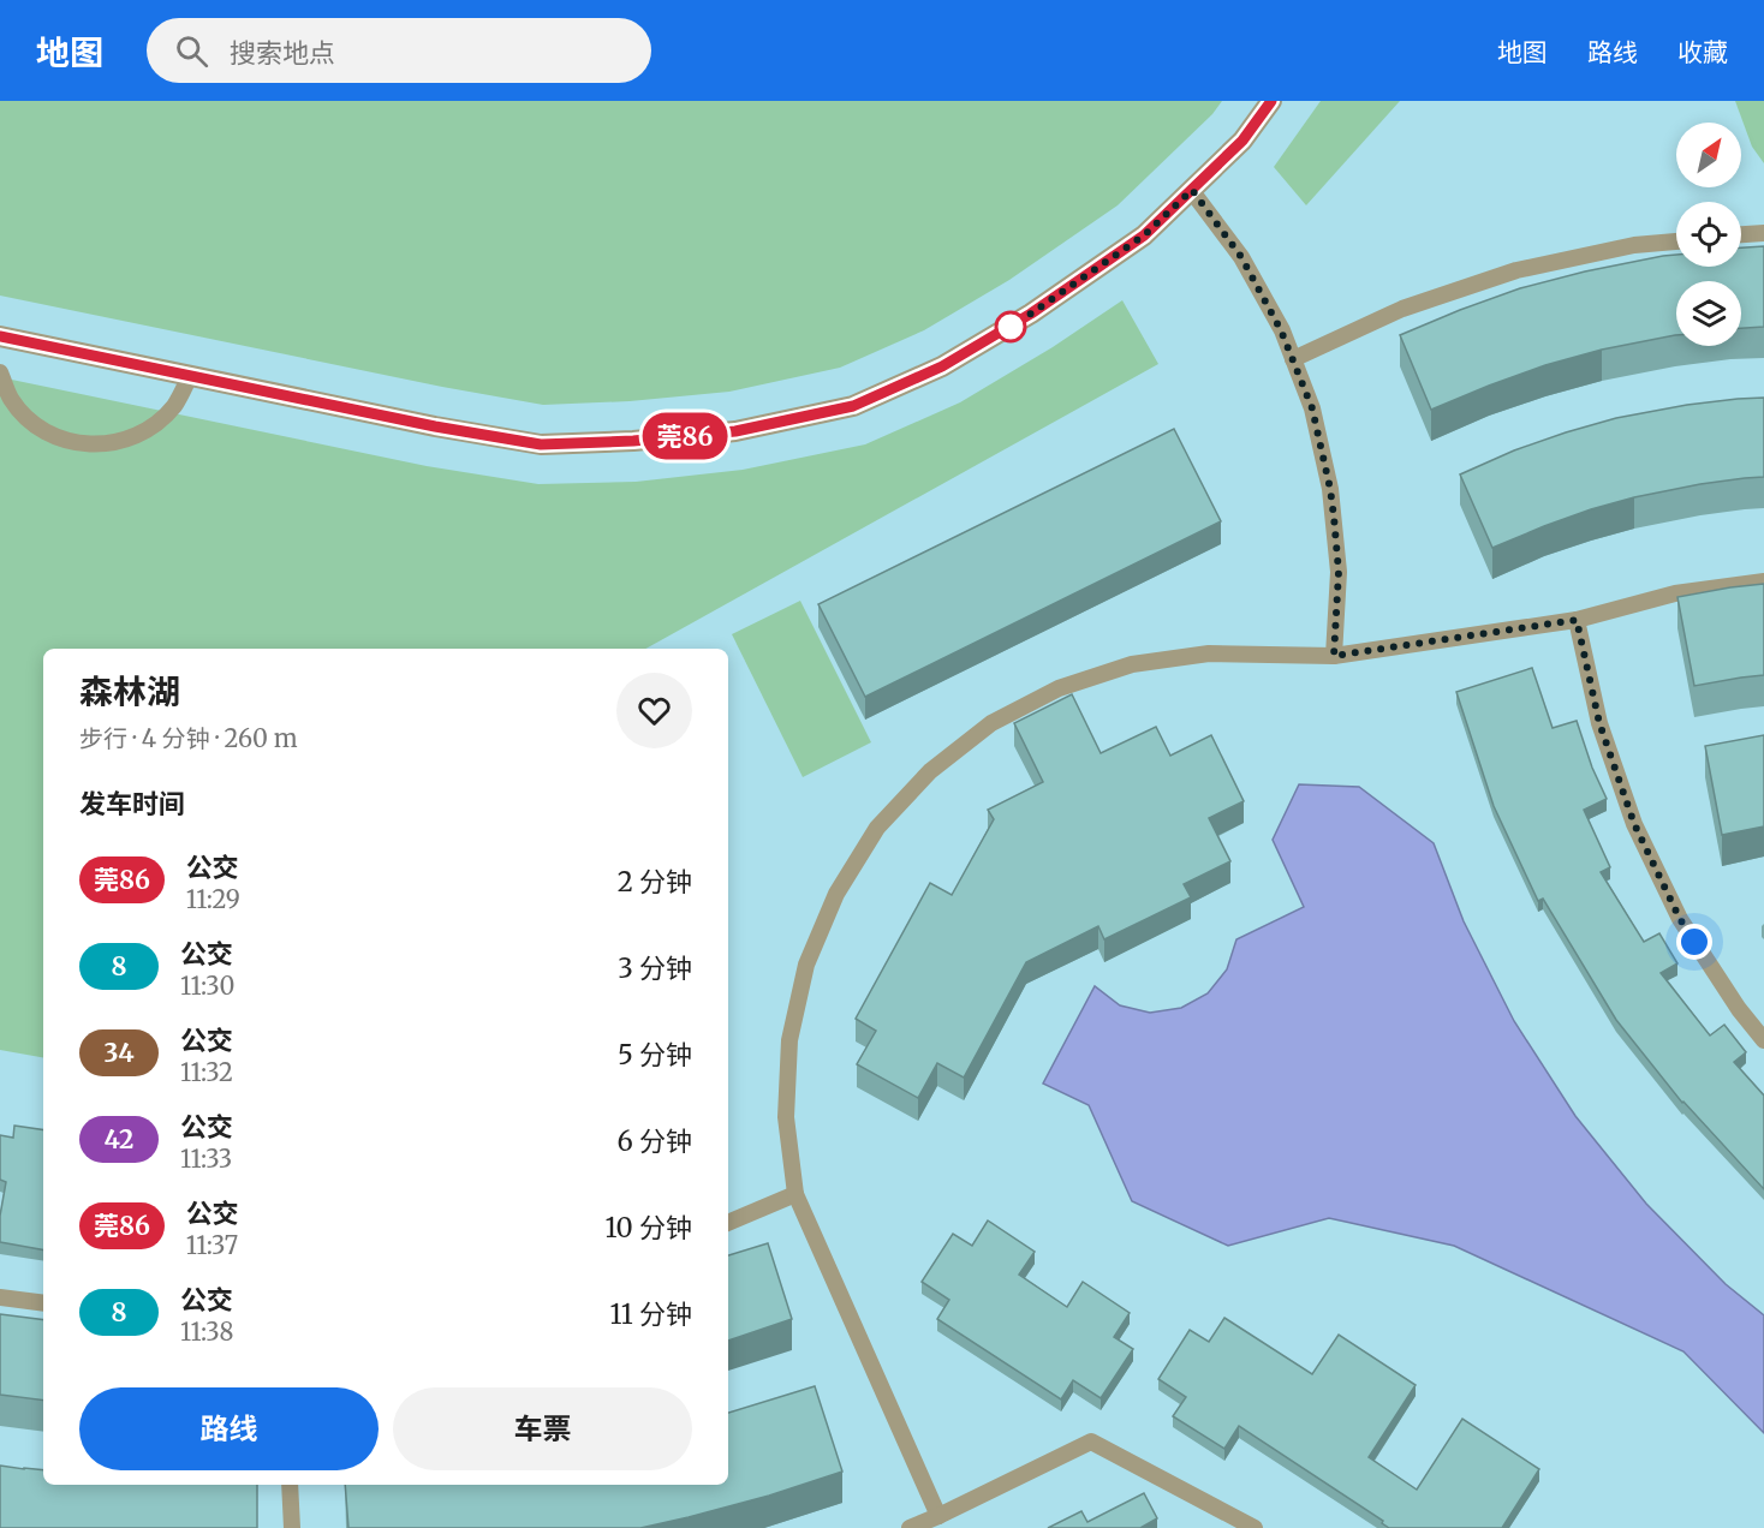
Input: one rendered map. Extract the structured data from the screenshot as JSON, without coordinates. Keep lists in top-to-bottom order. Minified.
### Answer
{"lines":["bus line 莞86"],"north":"top right","page":{"header":"地图","search":"搜索地点","nav":["地图","路线","收藏"],"on_map":"莞86","heading":[["森林湖","步行 · 4 分钟 · 260 m"],"发车时间"],"list":[{"mark":"莞86","name":"公交","note":"11:29","value":"2 分钟"},{"mark":"8","name":"公交","note":"11:30","value":"3 分钟"},{"mark":"34","name":"公交","note":"11:32","value":"5 分钟"},{"mark":"42","name":"公交","note":"11:33","value":"6 分钟"},{"mark":"莞86","name":"公交","note":"11:37","value":"10 分钟"},{"mark":"8","name":"公交","note":"11:38","value":"11 分钟"}],"buttons":["路线","车票"]}}
